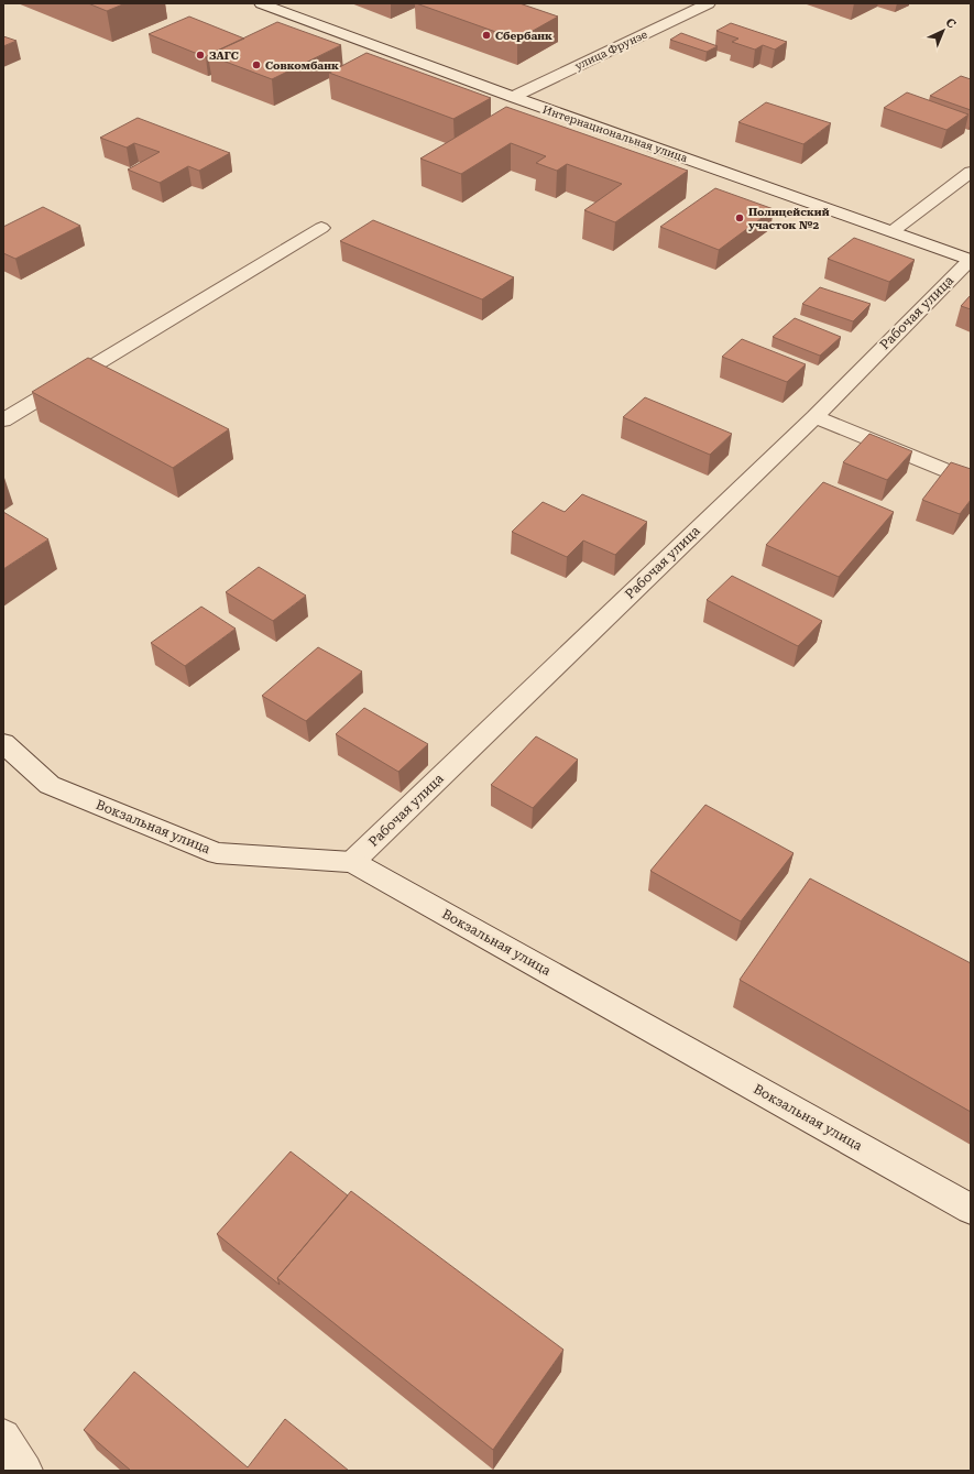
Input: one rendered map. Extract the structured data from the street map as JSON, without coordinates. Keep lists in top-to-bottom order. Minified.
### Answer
{"streets":{"street":["улица Фрунзе","Интернациональная улица","Рабочая улица","Вокзальная улица"]},"crossings":[["улица Фрунзе","Интернациональная улица"],["Интернациональная улица","Рабочая улица"],["Рабочая улица","Вокзальная улица"]],"places":["Сбербанк","ЗАГС","Совкомбанк","Полицейский участок №2"],"north":"top right"}
